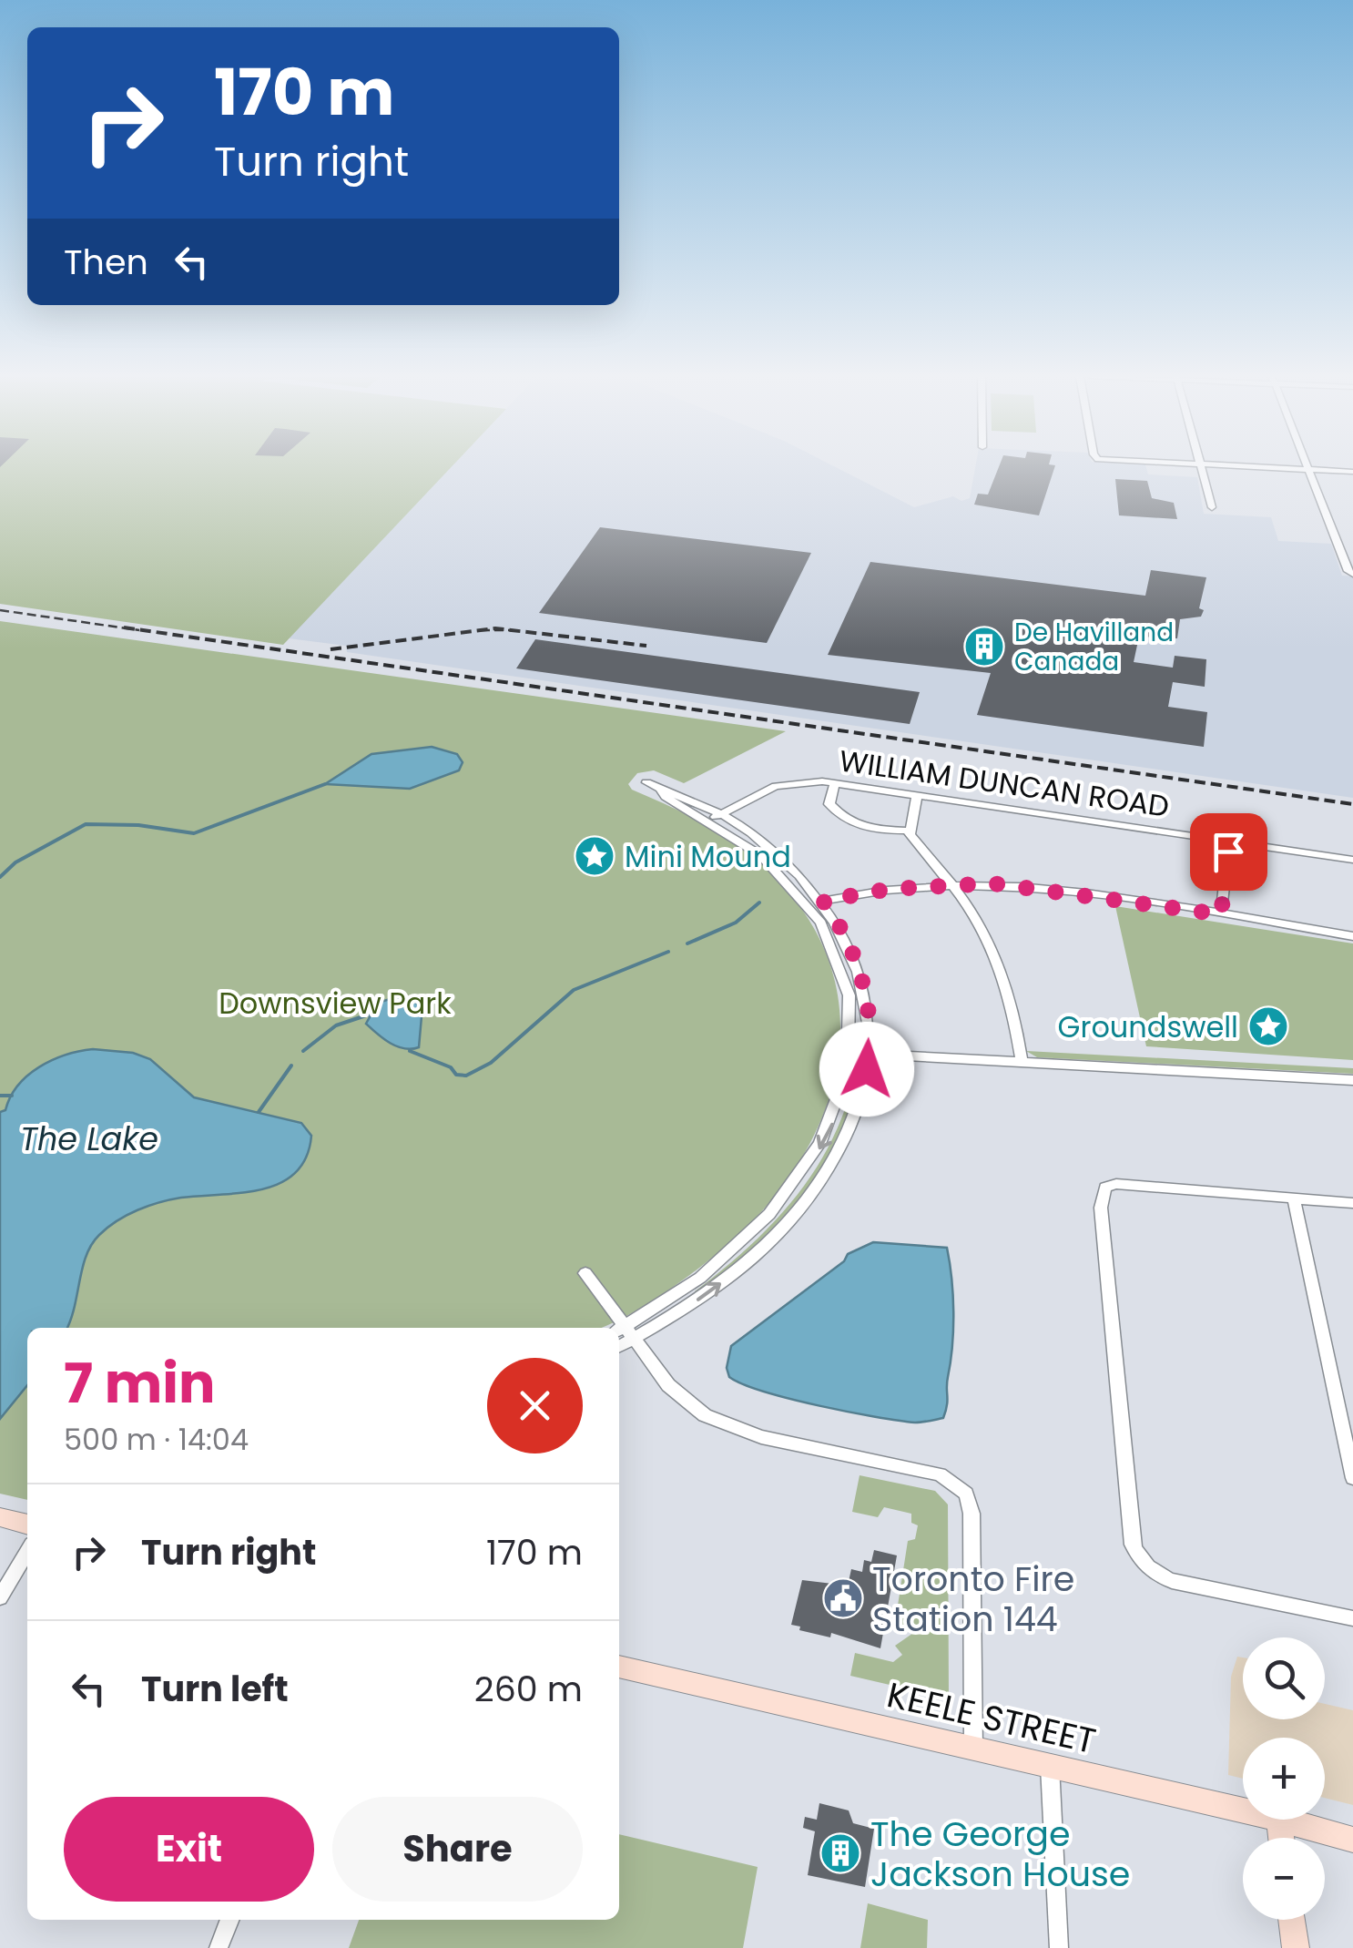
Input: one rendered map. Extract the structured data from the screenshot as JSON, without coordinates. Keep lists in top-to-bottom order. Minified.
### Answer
{"streets":{"main road":["KEELE STREET"],"street":["WILLIAM DUNCAN ROAD"]},"water":["The Lake"],"parks":["Downsview Park"],"places":{"building":["De Havilland Canada","The George Jackson House"],"place":["Mini Mound","Groundswell"],"public building":["Toronto Fire Station 144"]},"page":{"turn":["170 m","Turn right"],"then":"Then","heading":["7 min","500 m · 14:04"],"list":[{"name":"Turn right","value":"170 m"},{"name":"Turn left","value":"260 m"}],"map_buttons":["+","−"],"buttons":["Exit","Share"]}}
